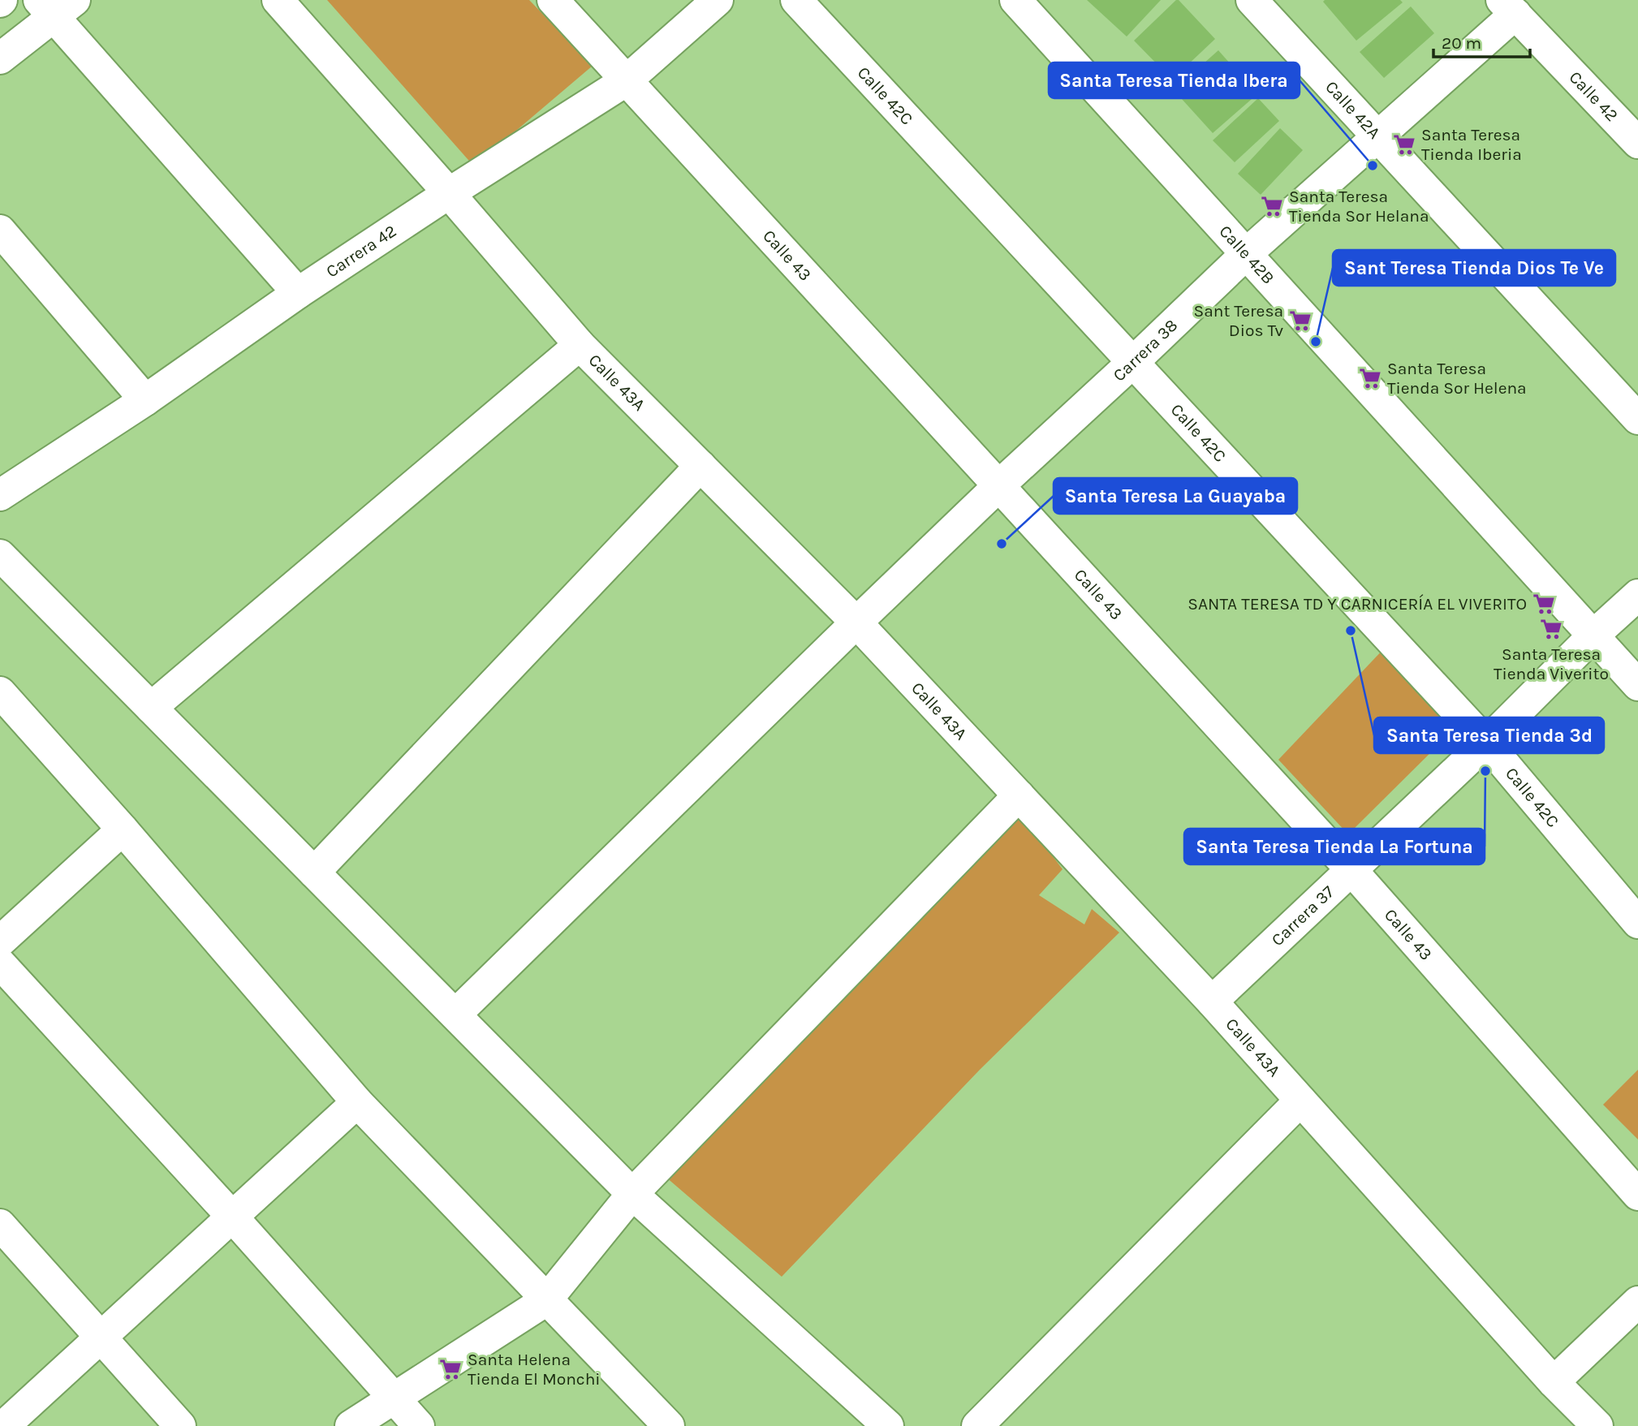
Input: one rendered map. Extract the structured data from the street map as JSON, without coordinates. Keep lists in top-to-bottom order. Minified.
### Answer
{"streets":{"street":["Calle 42C","Calle 42","Calle 42A","Carrera 42","Calle 42B","Calle 43","Carrera 38","Calle 43A","Carrera 37"]},"crossings":[["Calle 42C","Carrera 38"],["Calle 42C","Carrera 37"],["Calle 42","Carrera 38"],["Calle 42A","Carrera 38"],["Carrera 42","Calle 43"],["Carrera 42","Calle 43A"],["Calle 42B","Carrera 38"],["Calle 42B","Carrera 37"],["Calle 43","Carrera 38"],["Calle 43","Carrera 37"],["Carrera 38","Calle 43A"],["Calle 43A","Carrera 37"]],"places":{"supermarket":["Santa Teresa Tienda Iberia","Santa Teresa Tienda Sor Helana","Sant Teresa Dios Tv","Santa Teresa Tienda Sor Helena","SANTA TERESA TD Y CARNICERÍA EL VIVERITO","Santa Teresa Tienda Viverito","Santa Helena Tienda El Monchi"],"other":["Santa Teresa Tienda Ibera","Sant Teresa Tienda Dios Te Ve","Santa Teresa La Guayaba","Santa Teresa Tienda 3d","Santa Teresa Tienda La Fortuna"]},"scale_bar":"20 m"}
